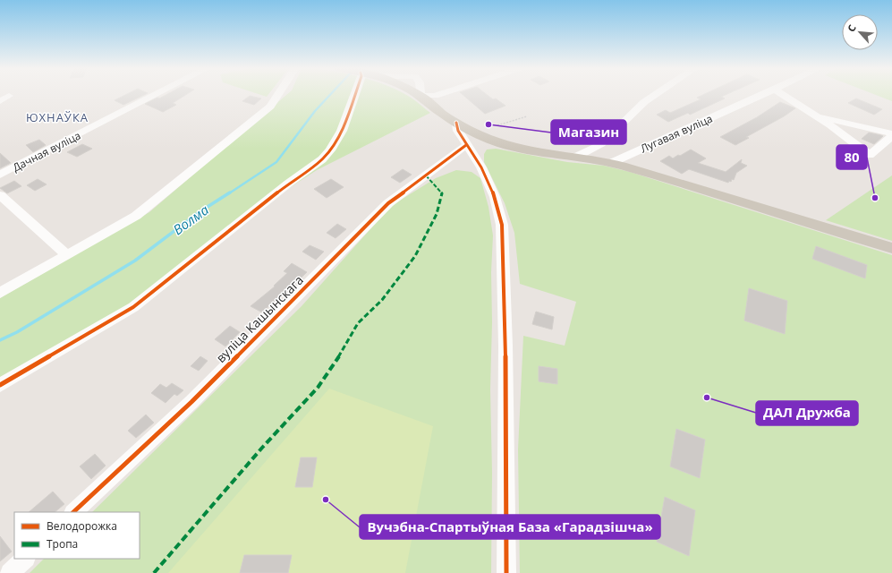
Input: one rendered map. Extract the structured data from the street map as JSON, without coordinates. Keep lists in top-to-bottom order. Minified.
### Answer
{"streets":{"street":["Лугавая вуліца","Дачная вуліца","вуліца Кашынскага"]},"districts":["ЮХНАЎКА"],"water":["Волма"],"places":["Магазин","80","ДАЛ Дружба","Вучэбна-Спартыўная База «Гарадзішча»"],"legend":["Велодорожка","Тропа"],"north":"top left"}
